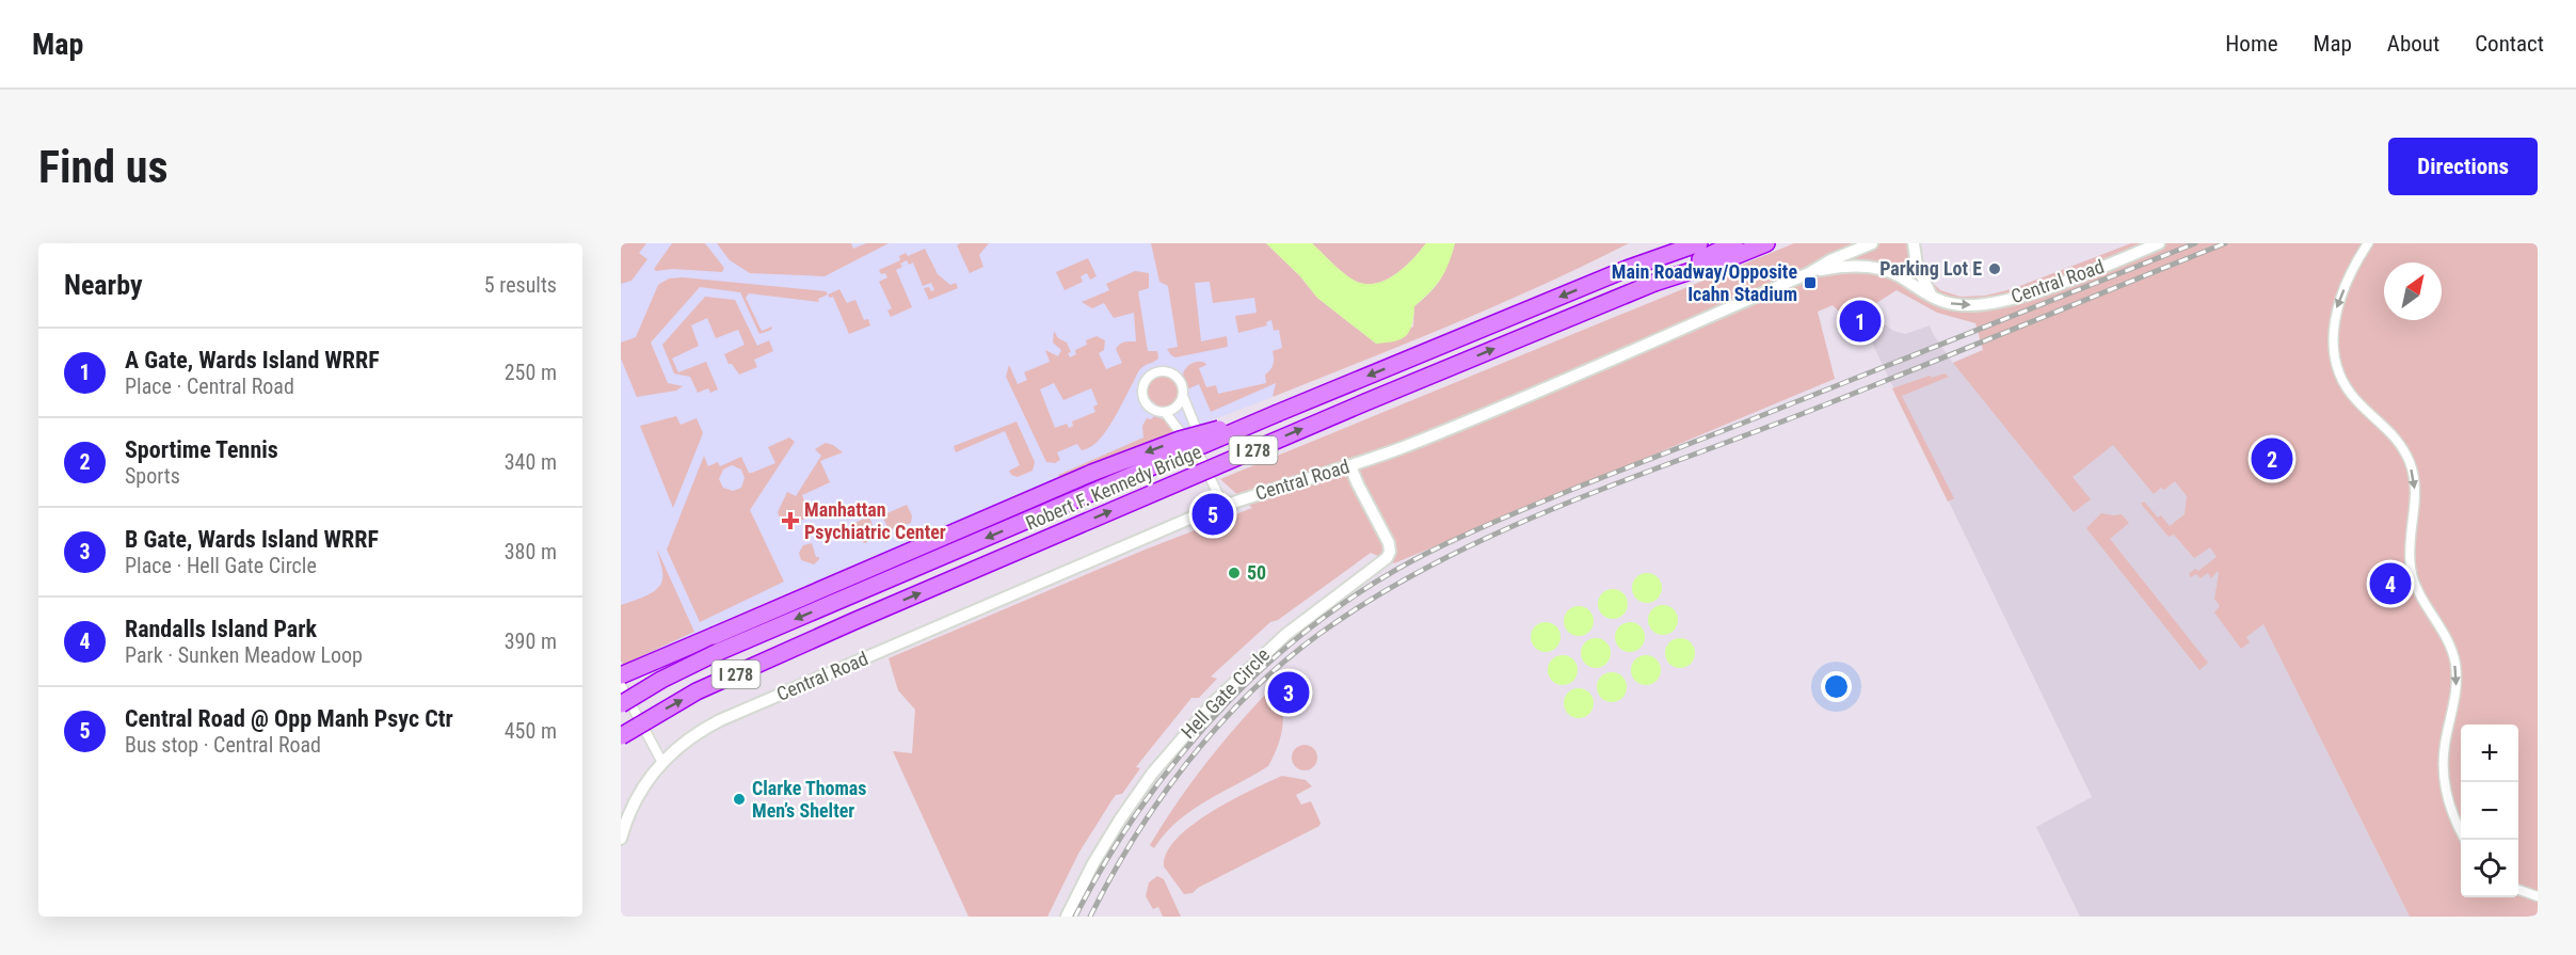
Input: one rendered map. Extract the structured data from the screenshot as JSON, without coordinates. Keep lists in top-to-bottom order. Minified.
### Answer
{"streets":{"highway":["I 278","Robert F. Kennedy Bridge"],"street":["Central Road","Hell Gate Circle"]},"crossings":[["Central Road","Hell Gate Circle"]],"places":{"other":["Parking Lot E","50","Clarke Thomas Men’s Shelter"],"transit":["Main Roadway/Opposite Icahn Stadium"],"health":["Manhattan Psychiatric Center"]},"north":"top right","page":{"header":"Map","nav":["Home","Map","About","Contact"],"buttons":"Directions","title":"Find us","heading":["Nearby","5 results"],"pins":["1","2","5","4","3"],"list":[{"mark":"1","name":"A Gate, Wards Island WRRF","note":"Place · Central Road","value":"250 m"},{"mark":"2","name":"Sportime Tennis","note":"Sports","value":"340 m"},{"mark":"3","name":"B Gate, Wards Island WRRF","note":"Place · Hell Gate Circle","value":"380 m"},{"mark":"4","name":"Randalls Island Park","note":"Park · Sunken Meadow Loop","value":"390 m"},{"mark":"5","name":"Central Road @ Opp Manh Psyc Ctr","note":"Bus stop · Central Road","value":"450 m"}],"map_buttons":["+","−"]}}
